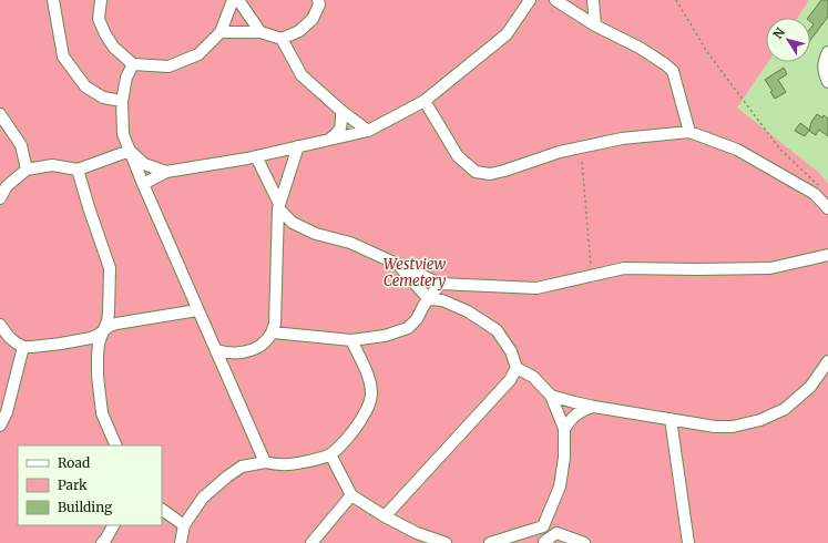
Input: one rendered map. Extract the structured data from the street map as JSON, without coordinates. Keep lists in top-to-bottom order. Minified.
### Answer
{"parks":["Westview Cemetery"],"legend":["Road","Park","Building"],"north":"top left"}
